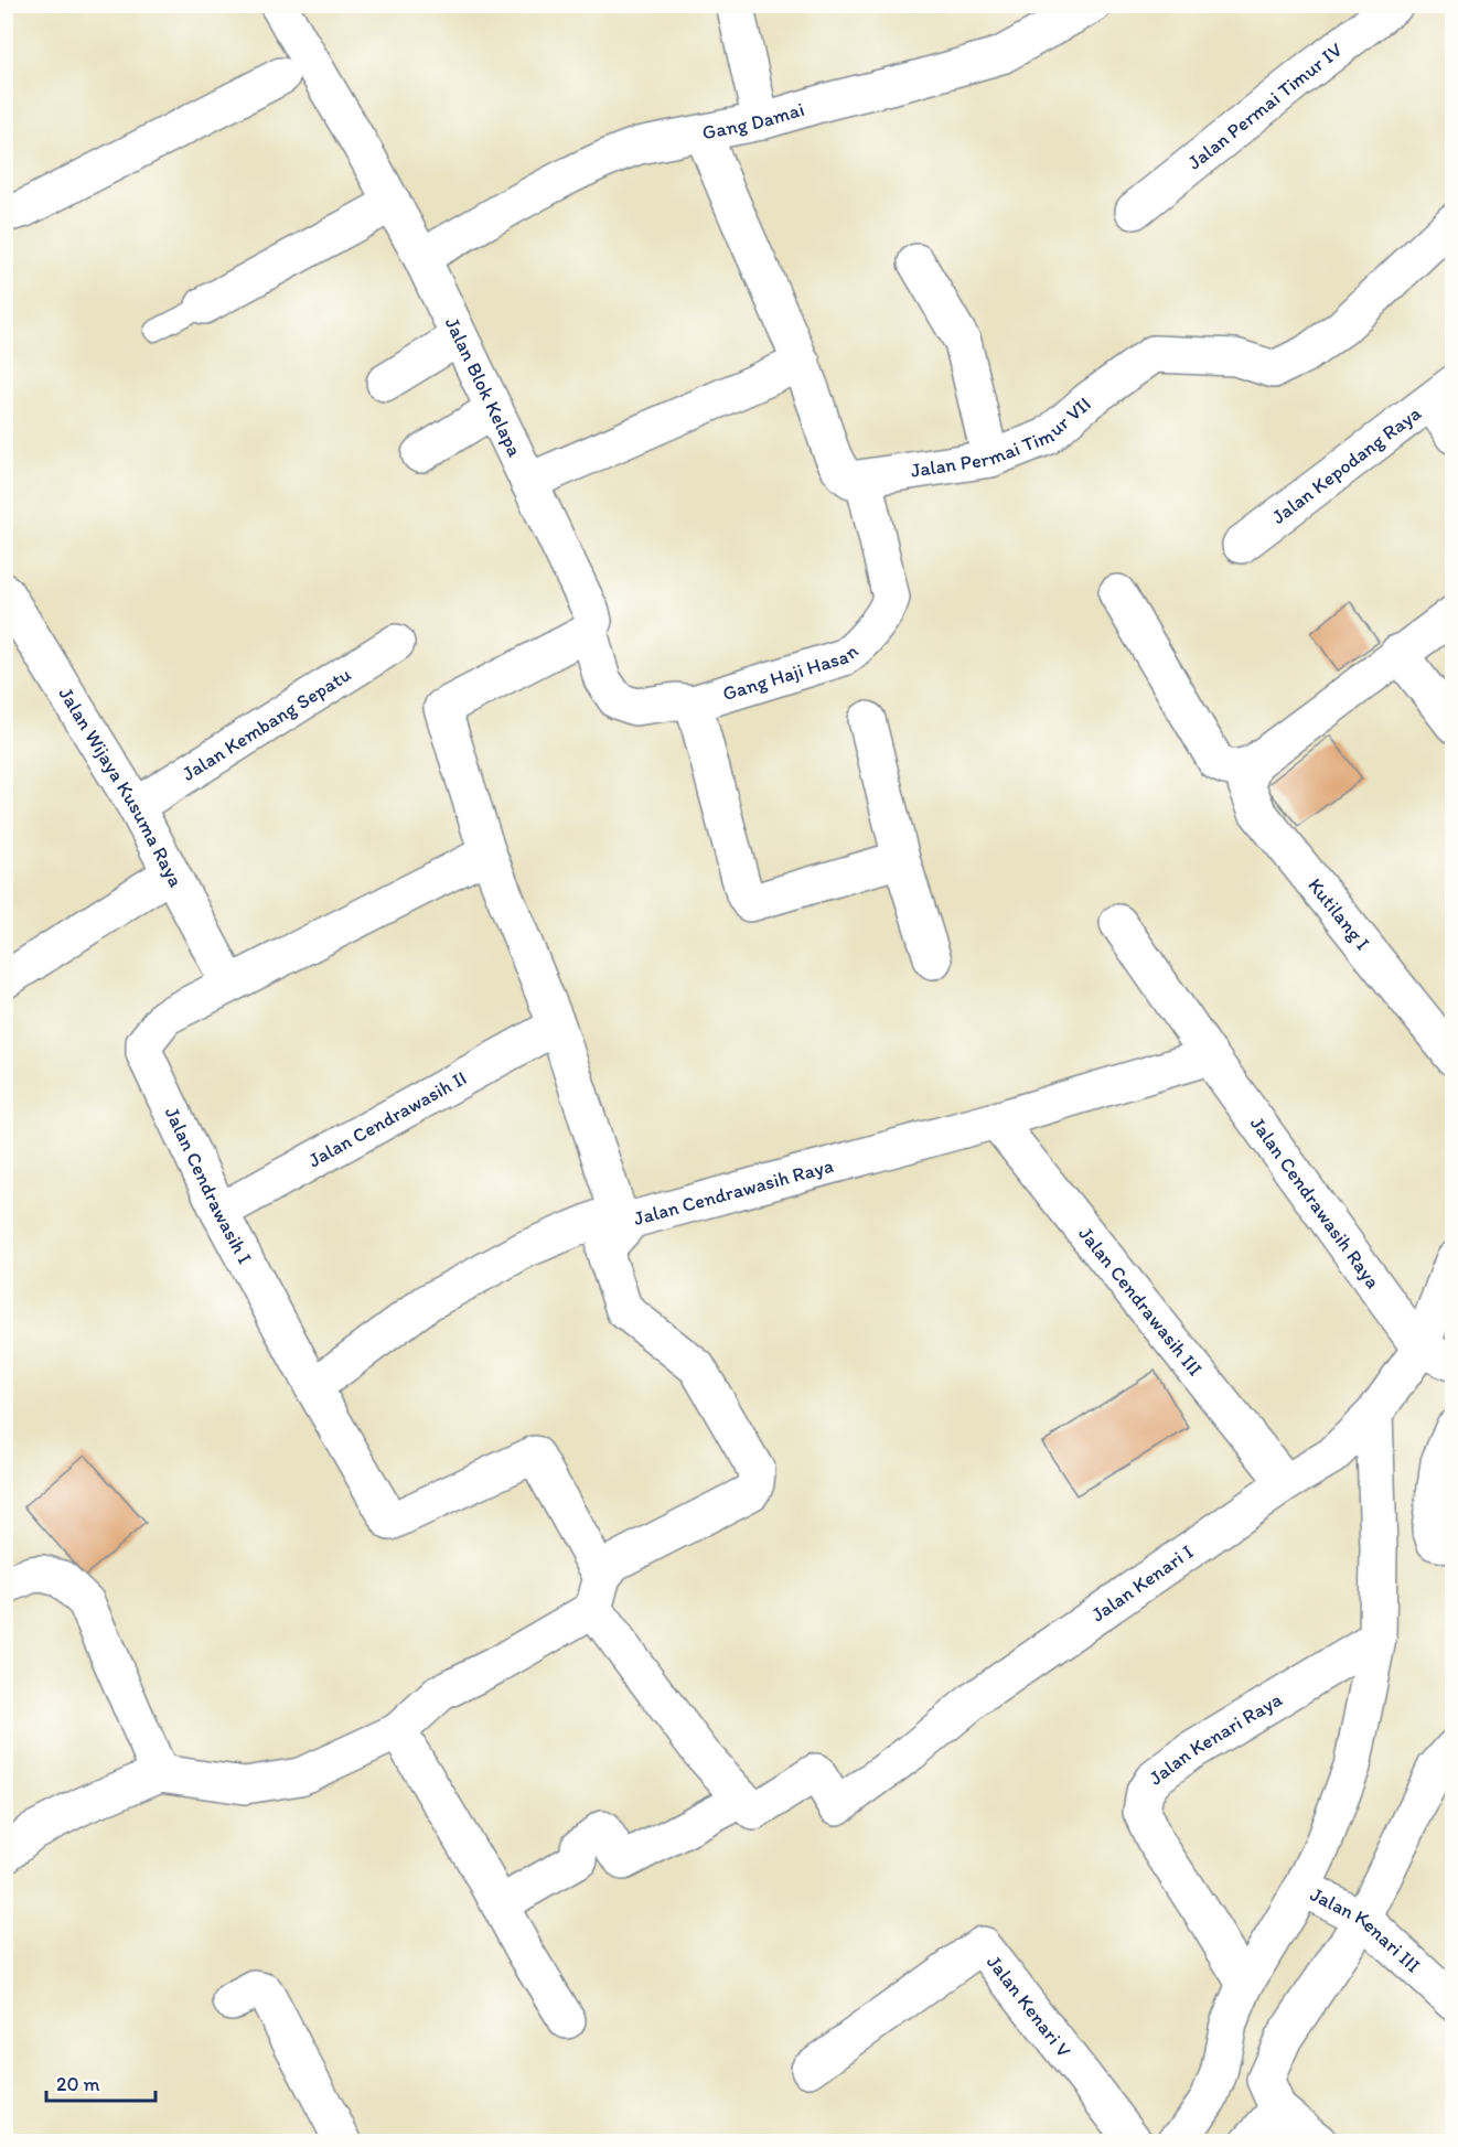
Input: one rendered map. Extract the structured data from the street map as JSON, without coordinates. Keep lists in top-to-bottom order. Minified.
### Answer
{"streets":{"street":["Jalan Permai Timur IV","Gang Damai","Jalan Blok Kelapa","Jalan Permai Timur VII","Jalan Kepodang Raya","Gang Haji Hasan","Jalan Kembang Sepatu","Jalan Wijaya Kusuma Raya","Kutilang I","Jalan Cendrawasih II","Jalan Cendrawasih I","Jalan Cendrawasih Raya","Jalan Cendrawasih III","Jalan Kenari I","Jalan Kenari Raya","Jalan Kenari III","Jalan Kenari V"]},"crossings":[["Gang Damai","Jalan Blok Kelapa"],["Jalan Blok Kelapa","Gang Haji Hasan"],["Jalan Blok Kelapa","Jalan Cendrawasih Raya"],["Jalan Permai Timur VII","Gang Haji Hasan"],["Gang Haji Hasan","Jalan Cendrawasih Raya"],["Jalan Kembang Sepatu","Jalan Wijaya Kusuma Raya"],["Jalan Wijaya Kusuma Raya","Jalan Cendrawasih I"],["Jalan Cendrawasih II","Jalan Cendrawasih I"],["Jalan Cendrawasih II","Jalan Cendrawasih Raya"],["Jalan Cendrawasih I","Jalan Cendrawasih Raya"],["Jalan Cendrawasih Raya","Jalan Cendrawasih III"],["Jalan Cendrawasih III","Jalan Kenari I"]],"scale_bar":"20 m"}
